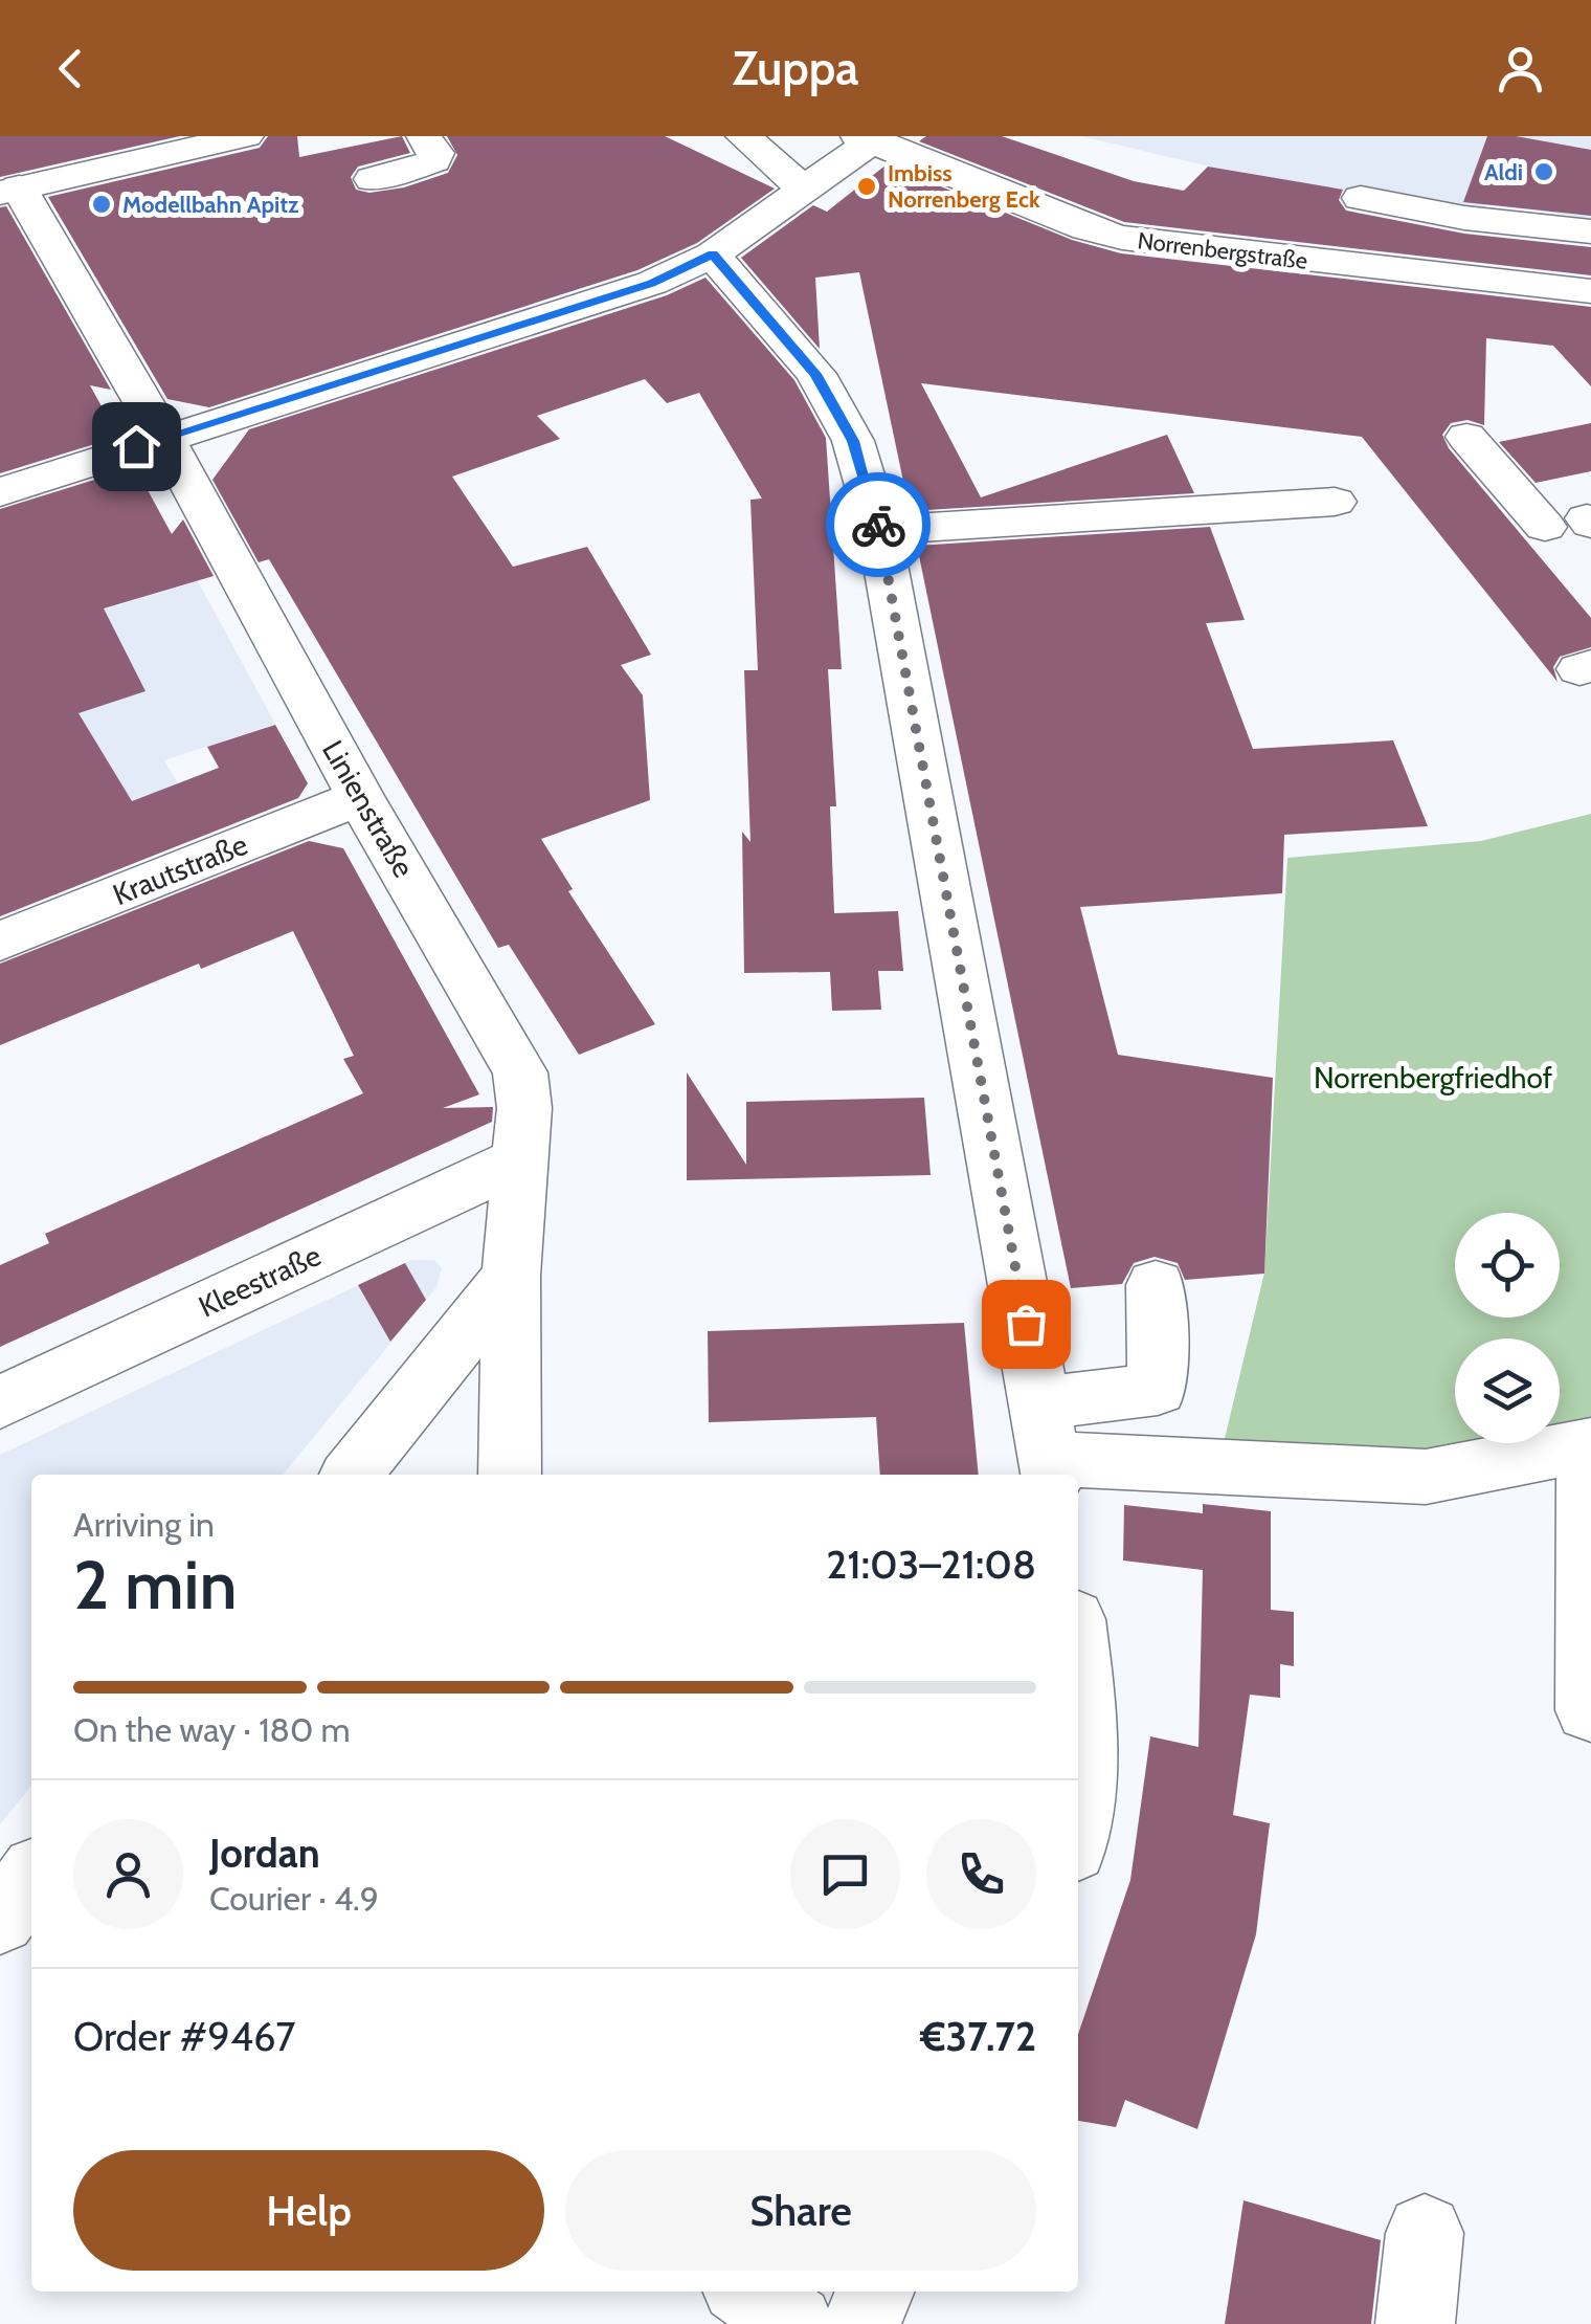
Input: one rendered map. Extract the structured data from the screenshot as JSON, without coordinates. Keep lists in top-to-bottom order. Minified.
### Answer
{"streets":{"street":["Norrenbergstraße","Linienstraße","Krautstraße","Kleestraße"]},"crossings":[["Linienstraße","Krautstraße"],["Linienstraße","Kleestraße"]],"parks":["Norrenbergfriedhof"],"places":["Aldi","Imbiss Norrenberg Eck","Modellbahn Apitz"],"page":{"header":"Zuppa","heading":["2 min","Arriving in","21:03–21:08"],"panel":["Jordan","Courier · 4.9","Order #9467","€37.72"],"bar":"On the way · 180 m","buttons":["Help","Share"]}}
